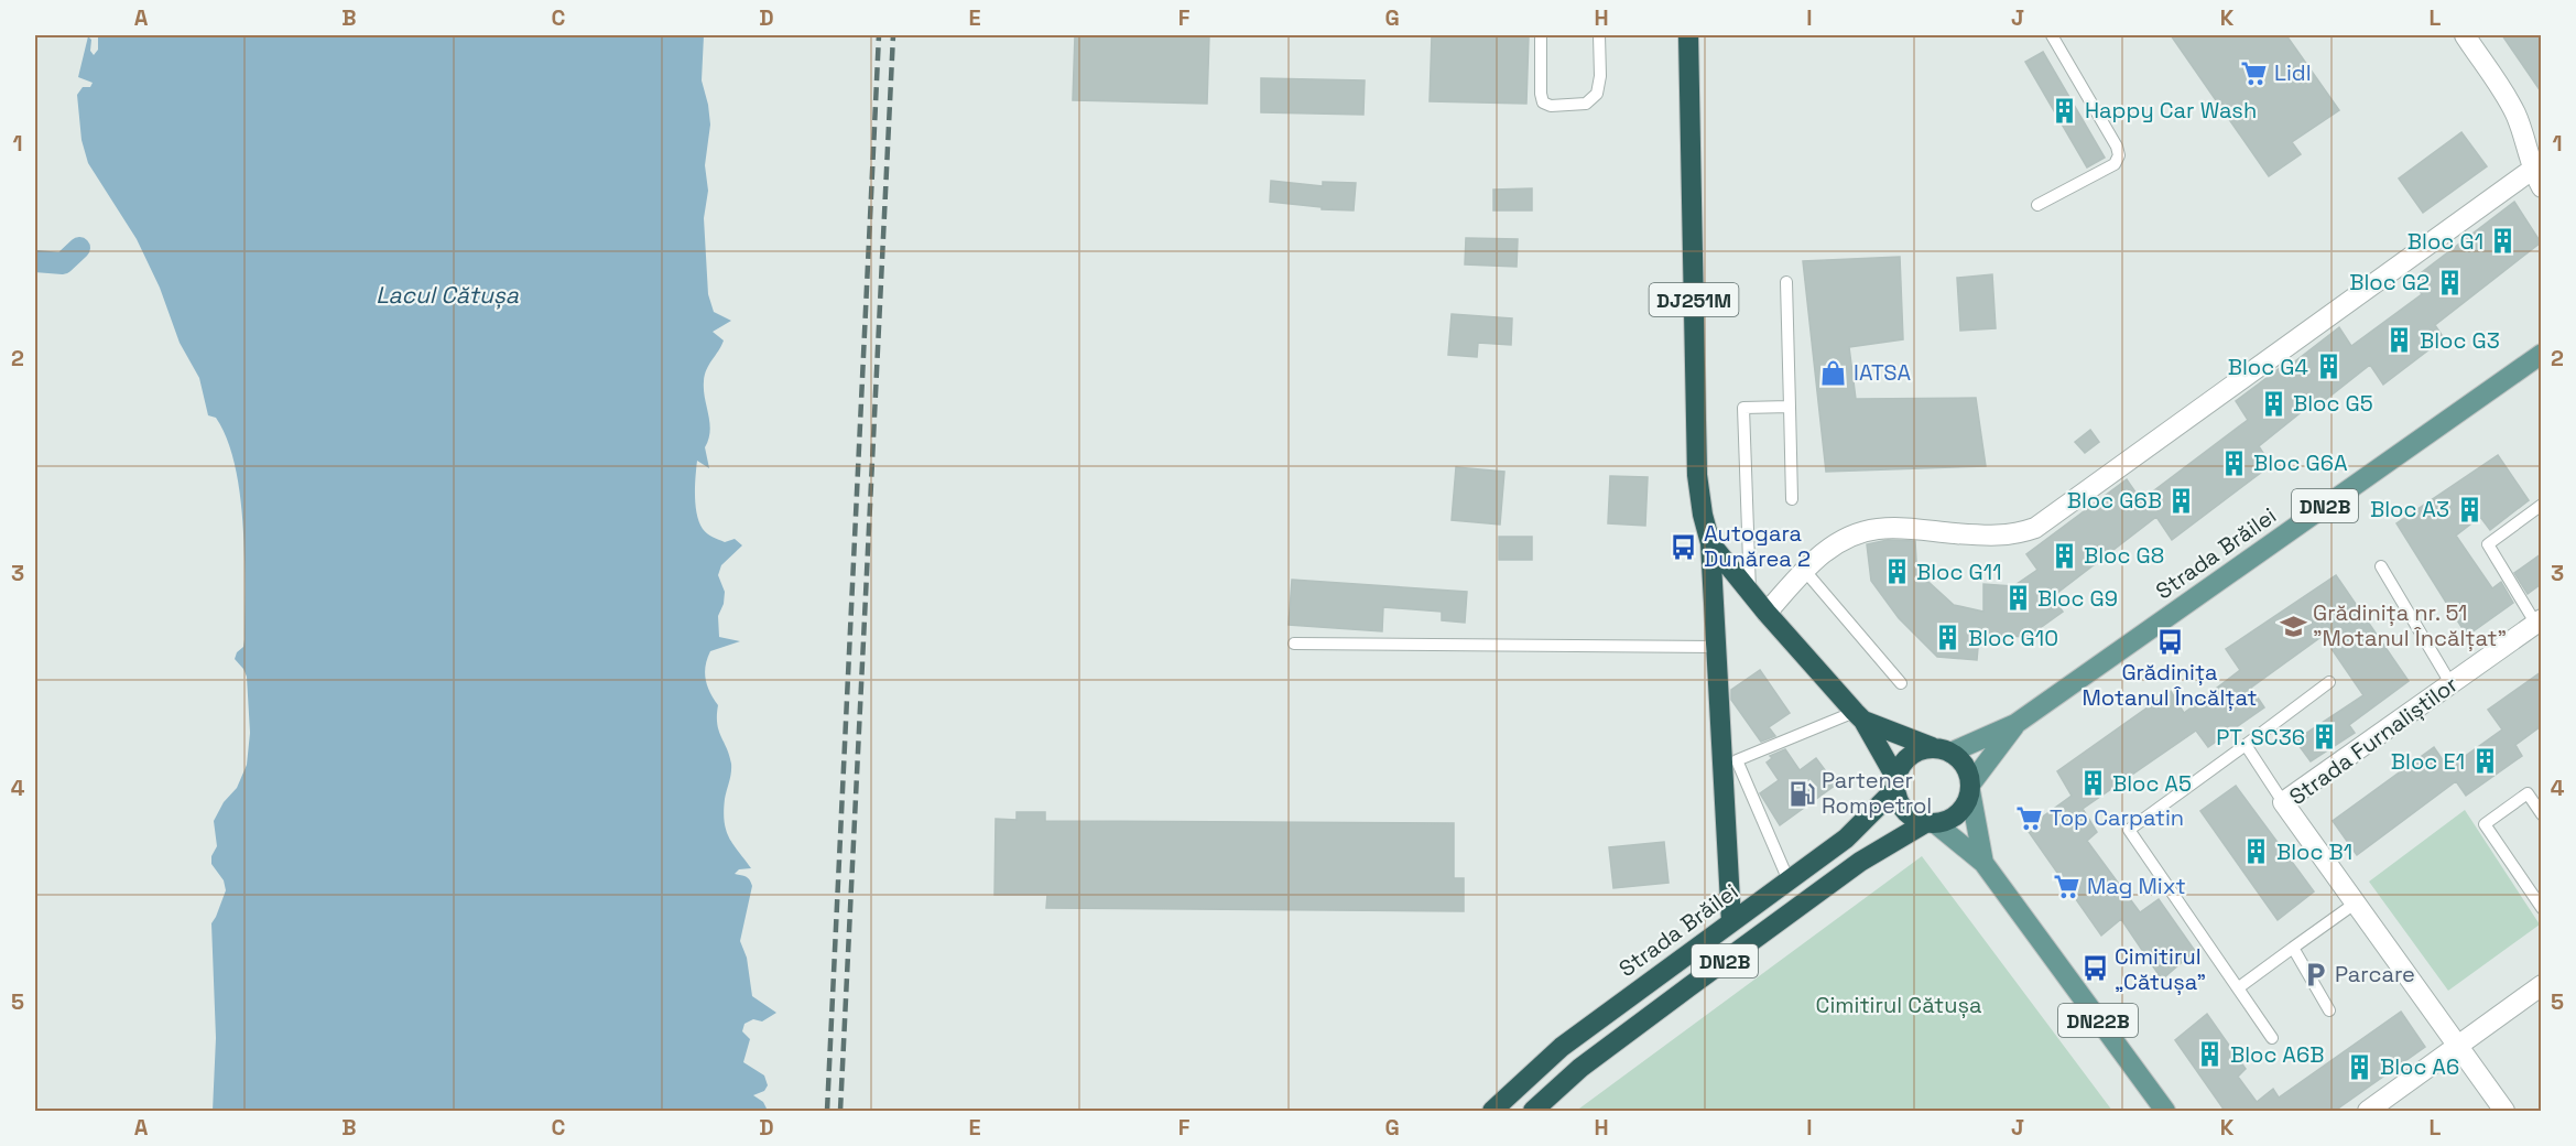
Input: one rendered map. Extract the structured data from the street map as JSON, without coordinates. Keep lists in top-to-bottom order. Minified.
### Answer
{"streets":{"highway":["DJ251M","DN2B","Strada Brăilei"],"main road":["DN22B"],"street":["Strada Furnaliștilor"]},"crossings":[["DJ251M","Strada Brăilei"],["DJ251M","DN22B"],["Strada Brăilei","DN22B"]],"water":["Lacul Cătușa"],"parks":["Cimitirul Cătușa"],"places":{"supermarket":["Lidl","Top Carpatin","Mag Mixt"],"building":["Happy Car Wash","Bloc G1","Bloc G2","Bloc G3","Bloc G4","Bloc G5","Bloc G6A","Bloc G6B","Bloc A3","Bloc G8","Bloc G11","Bloc G9","Bloc G10","PT. SC36","Bloc E1","Bloc A5","Bloc B1","Bloc A6B","Bloc A6"],"shop":["IATSA"],"bus stop":["Autogara Dunărea 2","Grădinița Motanul Încălțat","Cimitirul „Cătușa”"],"school or university":["Grădinița nr. 51 \"Motanul Încălțat\""],"fuel station":["Partener Rompetrol"],"parking":["Parcare"]},"grid":{"columns":["A","B","C","D","E","F","G","H","I","J","K","L"],"rows":["1","2","3","4","5"]}}
